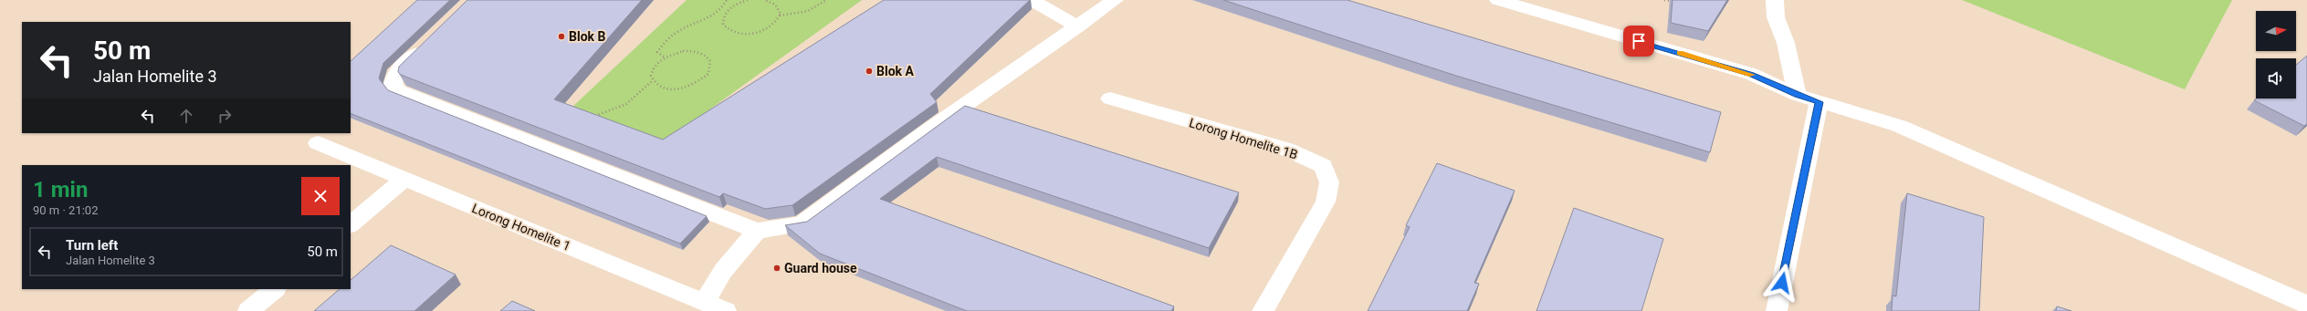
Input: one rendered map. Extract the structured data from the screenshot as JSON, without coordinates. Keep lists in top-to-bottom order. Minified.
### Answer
{"streets":{"street":["Lorong Homelite 1B","Lorong Homelite 1"]},"places":["Blok B","Blok A","Guard house"],"north":"right","page":{"turn":["50 m","Jalan Homelite 3"],"heading":["1 min","90 m · 21:02"],"list":[{"name":"Turn left","note":"Jalan Homelite 3","value":"50 m"}]}}
